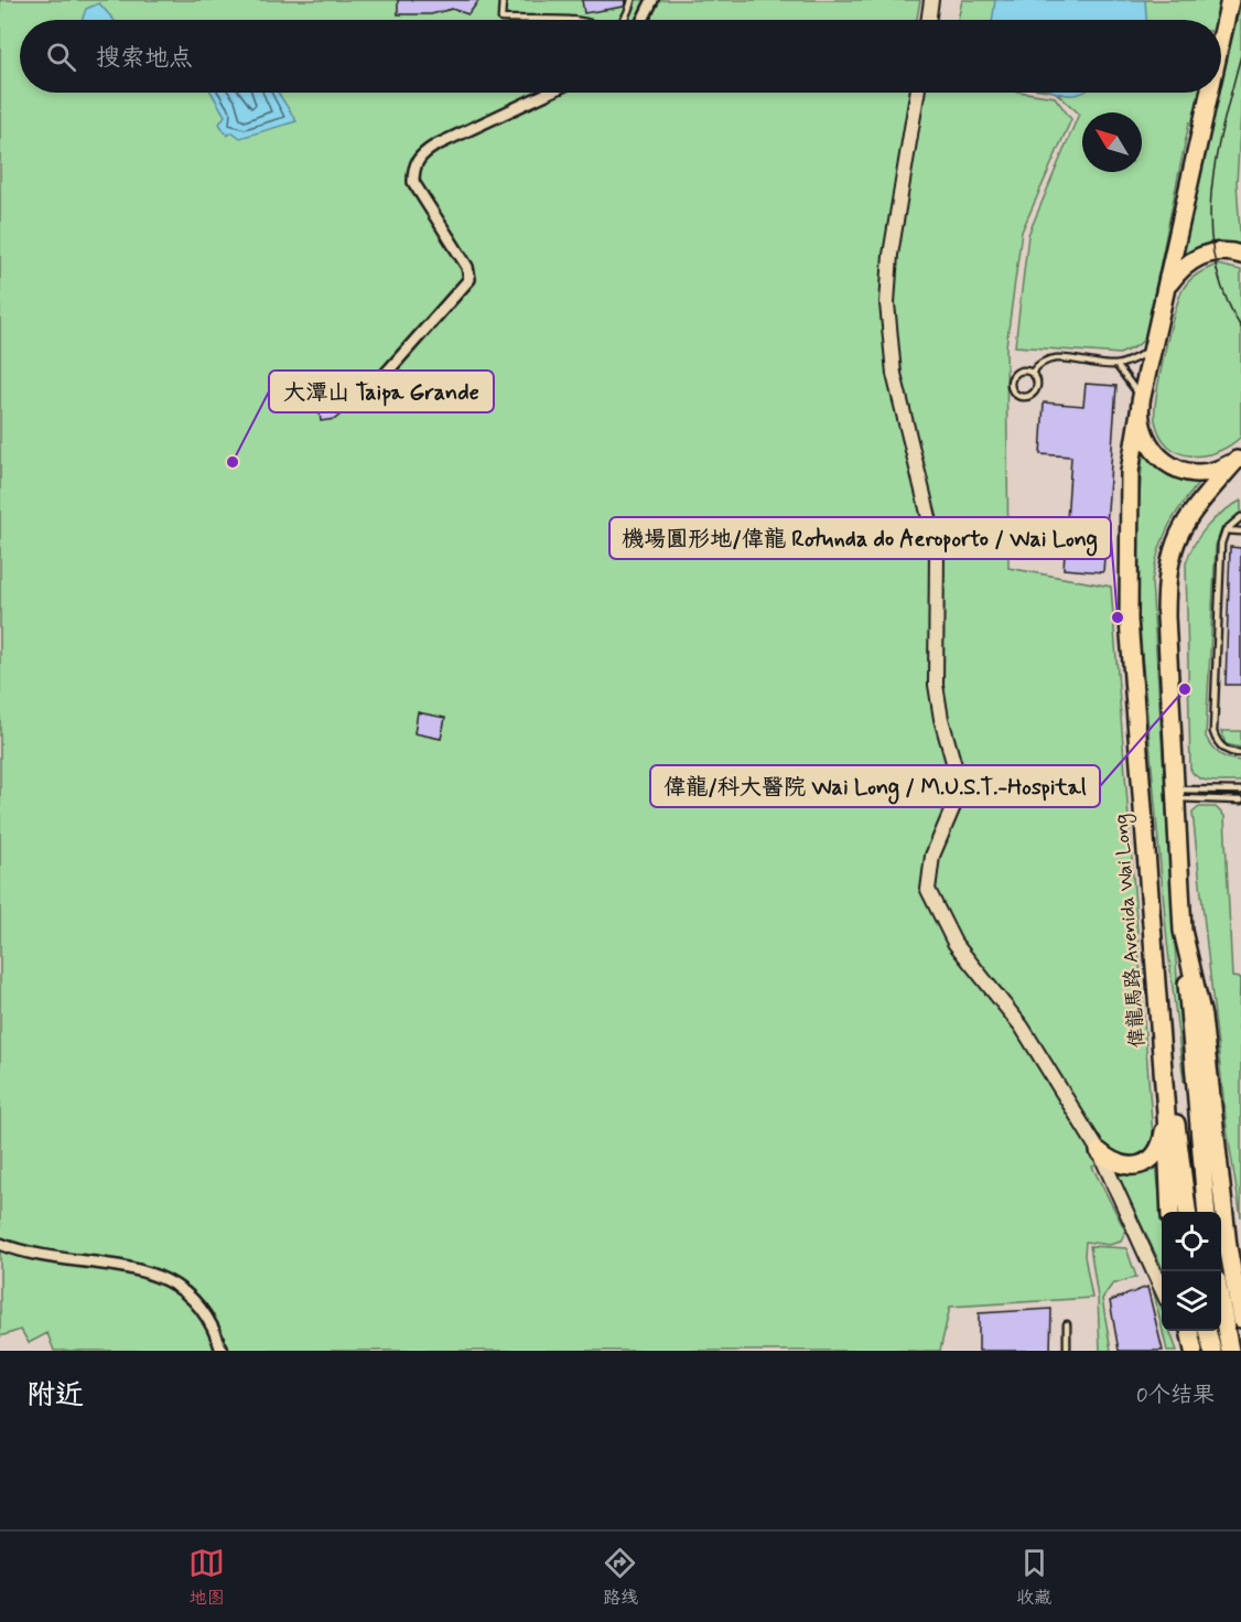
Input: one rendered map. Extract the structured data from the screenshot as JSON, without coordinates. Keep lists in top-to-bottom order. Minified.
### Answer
{"streets":{"main road":["偉龍馬路 Avenida Wai Long"]},"places":["大潭山 Taipa Grande","機場圓形地/偉龍 Rotunda do Aeroporto / Wai Long","偉龍/科大醫院 Wai Long / M.U.S.T.-Hospital"],"north":"top left","page":{"search":"搜索地点","heading":["附近","0个结果"],"nav":["地图","路线","收藏"]}}
